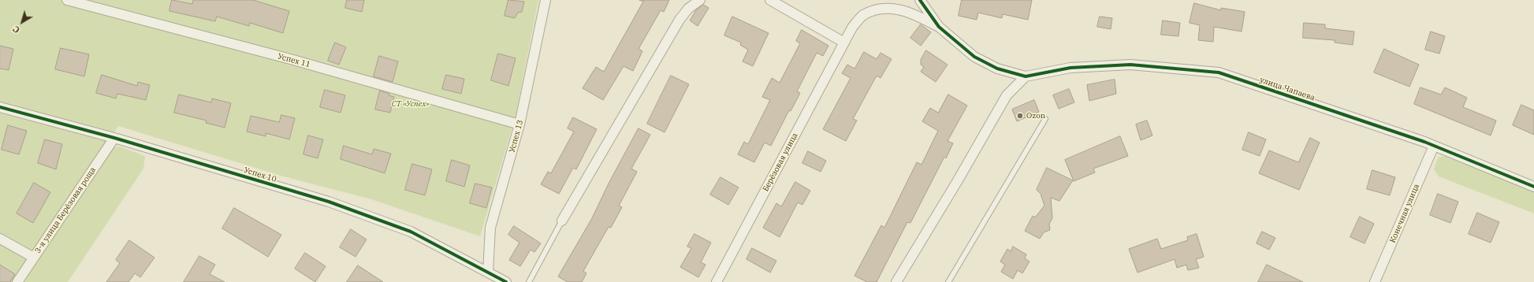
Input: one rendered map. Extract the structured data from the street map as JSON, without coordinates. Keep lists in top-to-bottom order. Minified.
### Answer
{"streets":{"street":["Успех 11","улица Чапаева","Успех 13","Берёзовая улица","Успех 10","3-я улица Берёзовая роща","Конечная улица"]},"crossings":[["Успех 11","Успех 13"],["улица Чапаева","Конечная улица"],["Успех 13","Успех 10"],["Успех 10","3-я улица Берёзовая роща"]],"parks":["СТ «Успех»"],"places":["Ozon"],"north":"bottom left"}
